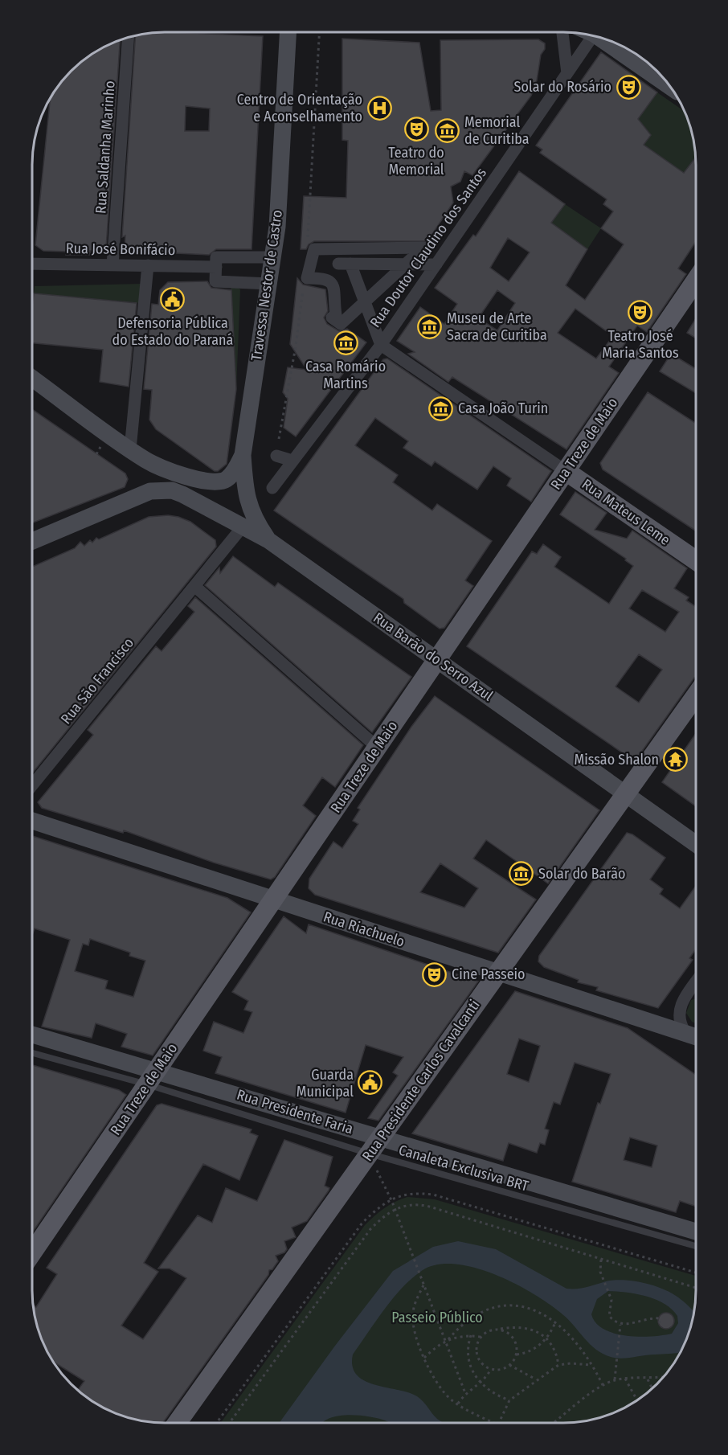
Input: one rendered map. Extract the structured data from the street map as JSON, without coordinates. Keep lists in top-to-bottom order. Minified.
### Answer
{"streets":{"main road":["Rua Treze de Maio","Rua Mateus Leme","Rua Presidente Carlos Cavalcanti"],"street":["Rua Saldanha Marinho","Rua Doutor Claudino dos Santos","Rua José Bonifácio","Travessa Nestor de Castro","Rua Barão do Serro Azul","Rua São Francisco","Rua Riachuelo","Rua Presidente Faria"],"lane":["Canaleta Exclusiva BRT"]},"crossings":[["Rua Saldanha Marinho","Rua José Bonifácio"],["Rua Doutor Claudino dos Santos","Rua Mateus Leme"],["Travessa Nestor de Castro","Rua Barão do Serro Azul"],["Rua Treze de Maio","Rua Mateus Leme"],["Rua Treze de Maio","Rua Barão do Serro Azul"],["Rua Treze de Maio","Rua Riachuelo"],["Rua Treze de Maio","Rua Presidente Faria"],["Rua Treze de Maio","Canaleta Exclusiva BRT"],["Rua Barão do Serro Azul","Rua São Francisco"],["Rua Barão do Serro Azul","Rua Presidente Carlos Cavalcanti"],["Rua Riachuelo","Rua Presidente Carlos Cavalcanti"],["Rua Presidente Carlos Cavalcanti","Rua Presidente Faria"],["Rua Presidente Carlos Cavalcanti","Canaleta Exclusiva BRT"],["Rua Presidente Faria","Canaleta Exclusiva BRT"]],"parks":["Passeio Público"],"places":{"theatre":["Solar do Rosário","Teatro do Memorial","Teatro José Maria Santos","Cine Passeio"],"hospital":["Centro de Orientação e Aconselhamento"],"museum":["Memorial de Curitiba","Museu de Arte Sacra de Curitiba","Casa Romário Martins","Casa João Turin","Solar do Barão"],"public building":["Defensoria Pública do Estado do Paraná","Guarda Municipal"],"temple":["Missão Shalon"]}}
